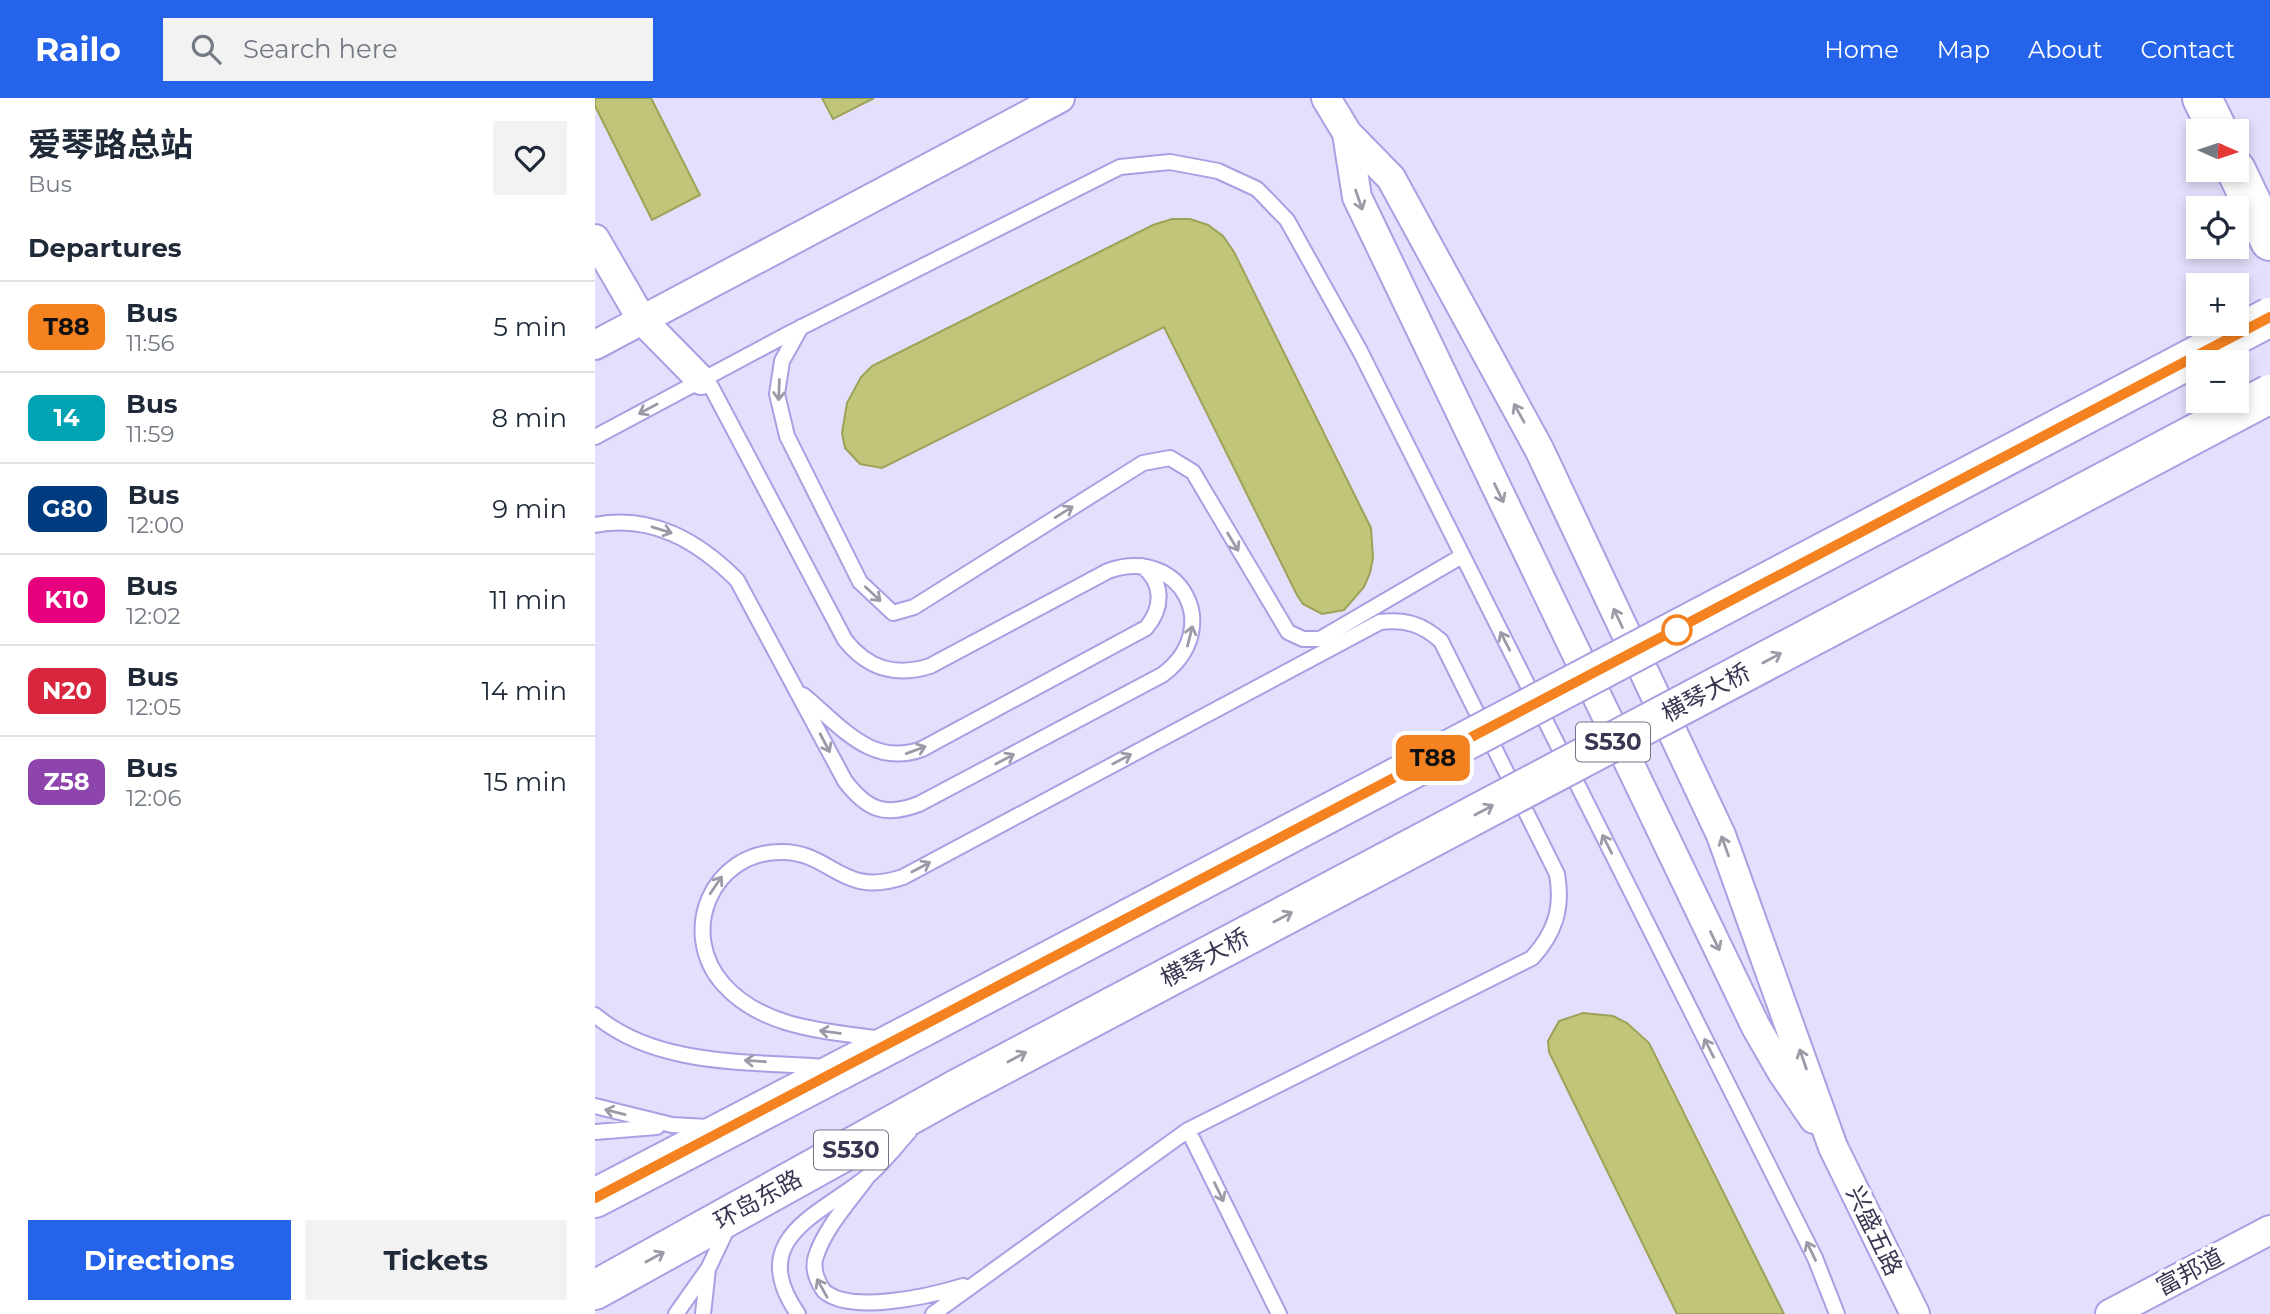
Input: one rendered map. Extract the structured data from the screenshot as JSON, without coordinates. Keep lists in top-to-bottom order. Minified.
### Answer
{"streets":{"main road":["横琴大桥","S530","环岛东路"],"street":["兴盛五路","富邦道"]},"crossings":[["横琴大桥","环岛东路"]],"lines":["bus line T88"],"north":"right","page":{"header":"Railo","search":"Search here","nav":["Home","Map","About","Contact"],"heading":[["爱琴路总站","Bus"],"Departures"],"on_map":"T88","map_buttons":["+","−"],"list":[{"mark":"T88","name":"Bus","note":"11:56","value":"5 min"},{"mark":"14","name":"Bus","note":"11:59","value":"8 min"},{"mark":"G80","name":"Bus","note":"12:00","value":"9 min"},{"mark":"K10","name":"Bus","note":"12:02","value":"11 min"},{"mark":"N20","name":"Bus","note":"12:05","value":"14 min"},{"mark":"Z58","name":"Bus","note":"12:06","value":"15 min"}],"buttons":["Directions","Tickets"]}}
